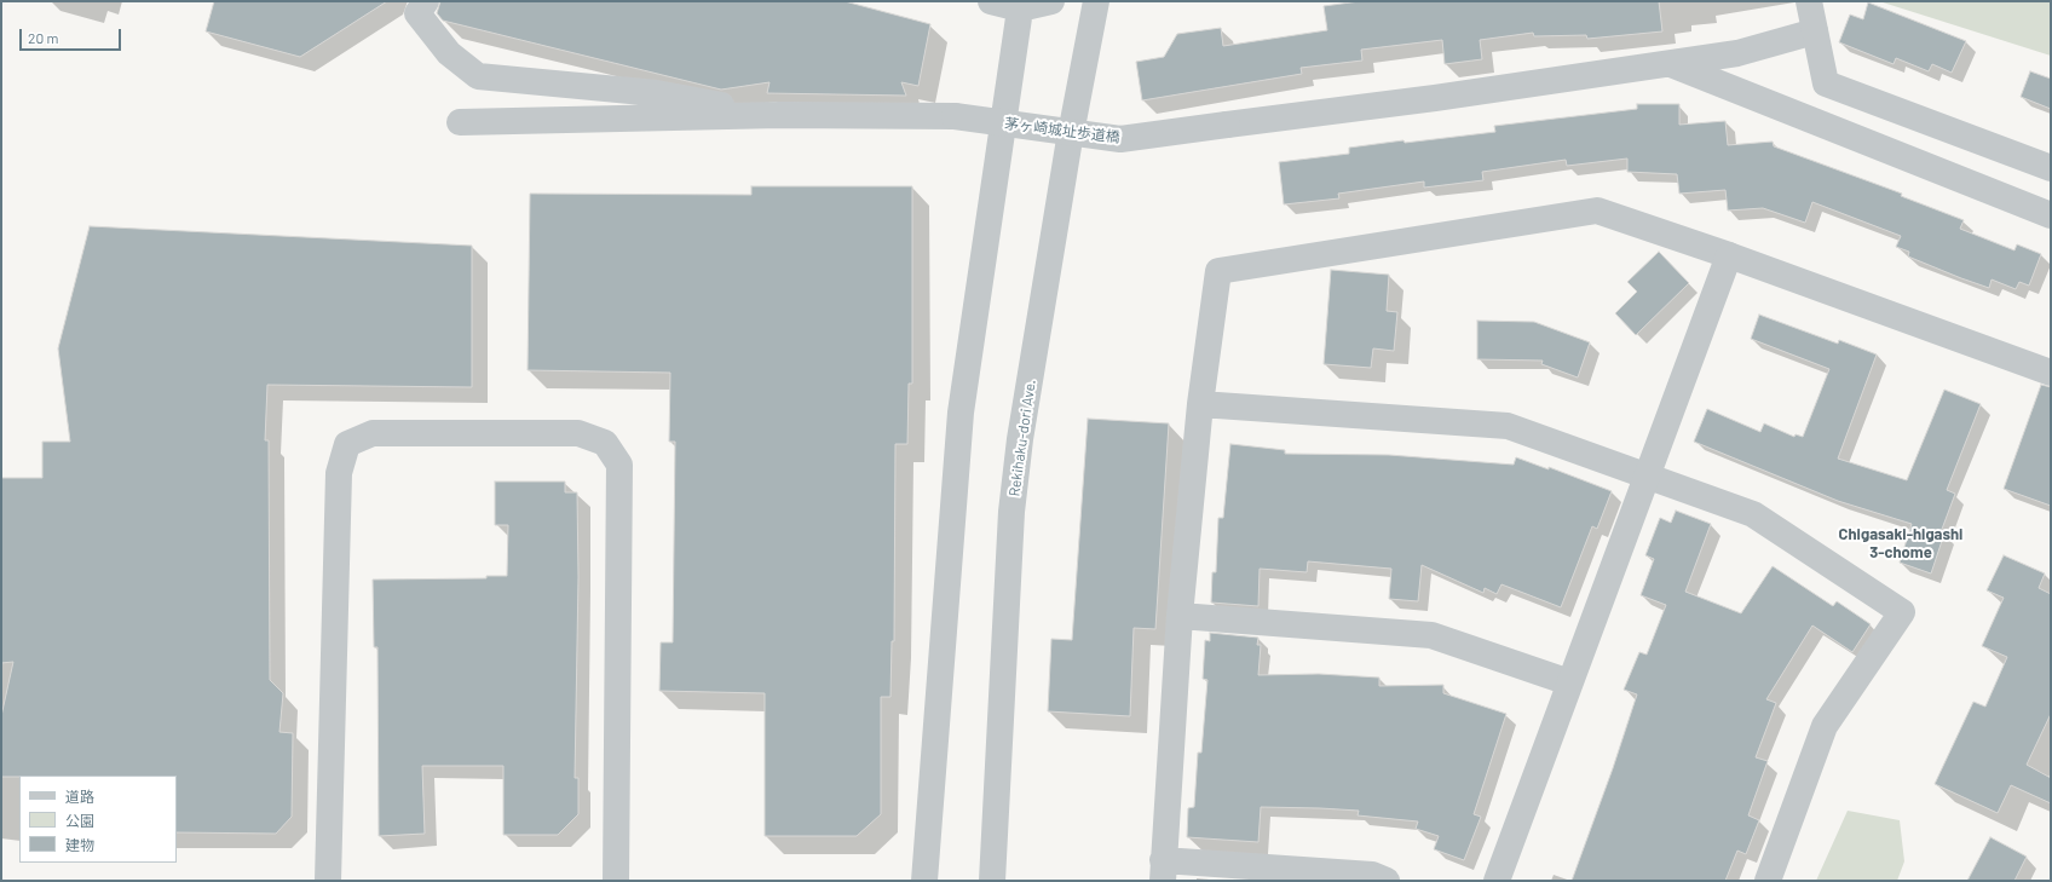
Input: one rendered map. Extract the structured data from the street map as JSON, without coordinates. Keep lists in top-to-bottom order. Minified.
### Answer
{"streets":{"street":["茅ヶ崎城址歩道橋","Rekihaku-dori Ave."]},"districts":["Chigasaki-higashi 3-chome"],"legend":["道路","公園","建物"],"scale_bar":"20 m"}
